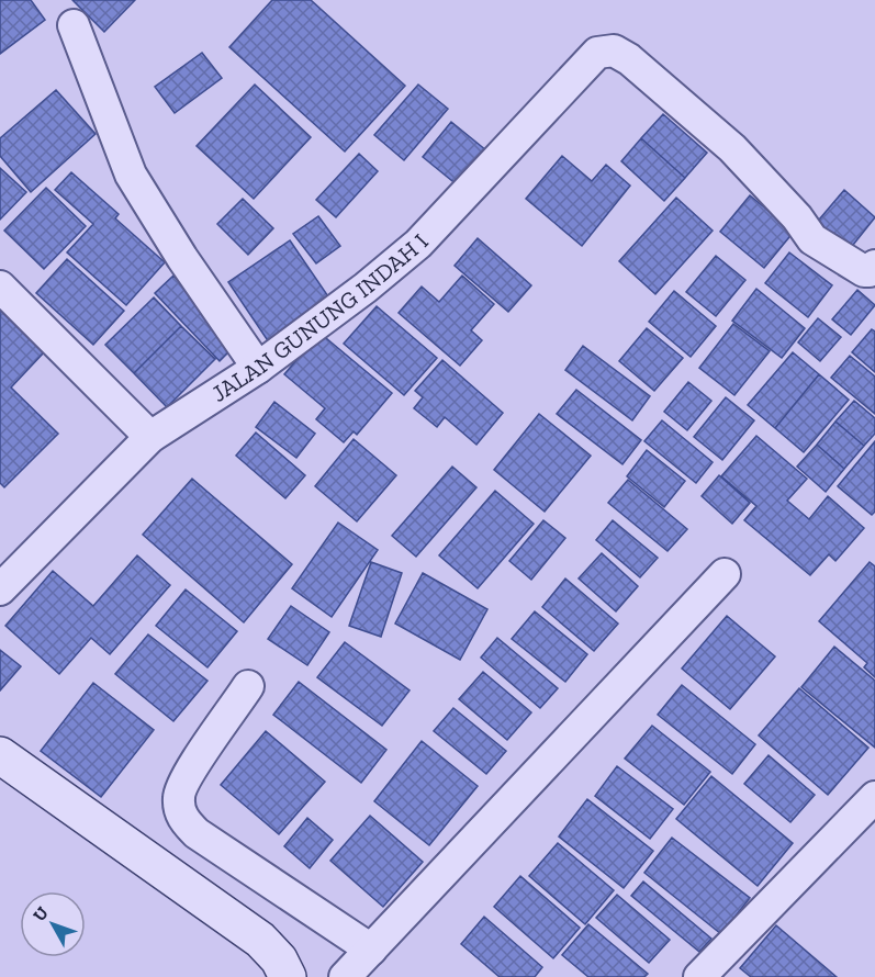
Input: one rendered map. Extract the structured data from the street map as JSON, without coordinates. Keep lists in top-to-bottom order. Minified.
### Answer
{"streets":{"street":["JALAN GUNUNG INDAH I"]},"north":"top left"}
